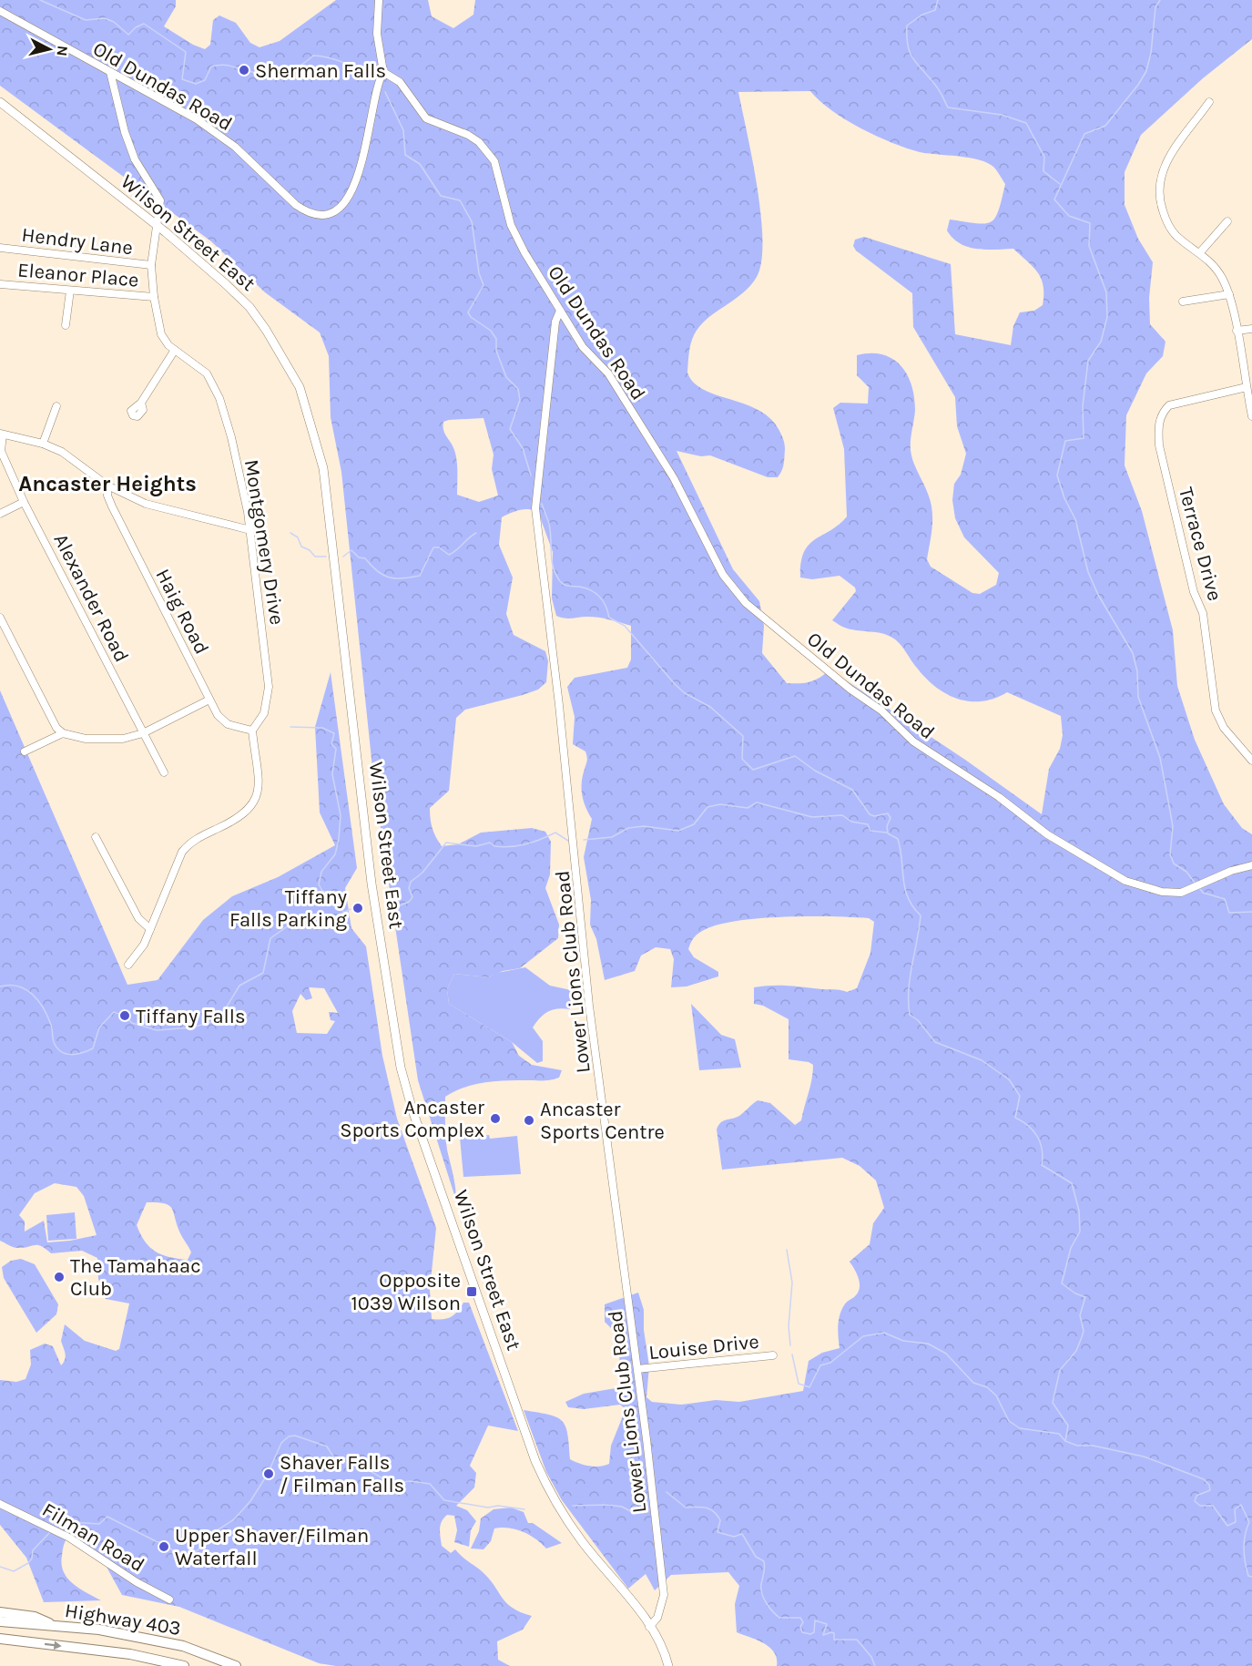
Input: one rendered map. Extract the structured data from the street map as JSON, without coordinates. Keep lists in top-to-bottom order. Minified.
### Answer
{"streets":{"highway":["Highway 403"],"main road":["Wilson Street East"],"street":["Old Dundas Road","Hendry Lane","Eleanor Place","Montgomery Drive","Terrace Drive","Alexander Road","Haig Road","Lower Lions Club Road","Louise Drive","Filman Road"]},"crossings":[["Old Dundas Road","Montgomery Drive"],["Old Dundas Road","Lower Lions Club Road"],["Wilson Street East","Montgomery Drive"],["Wilson Street East","Lower Lions Club Road"],["Hendry Lane","Montgomery Drive"],["Eleanor Place","Montgomery Drive"],["Montgomery Drive","Haig Road"],["Lower Lions Club Road","Louise Drive"]],"districts":["Ancaster Heights"],"places":{"other":["Sherman Falls","Tiffany Falls Parking","Tiffany Falls","Ancaster Sports Complex","Ancaster Sports Centre","The Tamahaac Club","Shaver Falls / Filman Falls","Upper Shaver/Filman Waterfall"],"transit":["Opposite 1039 Wilson"]},"north":"right"}
